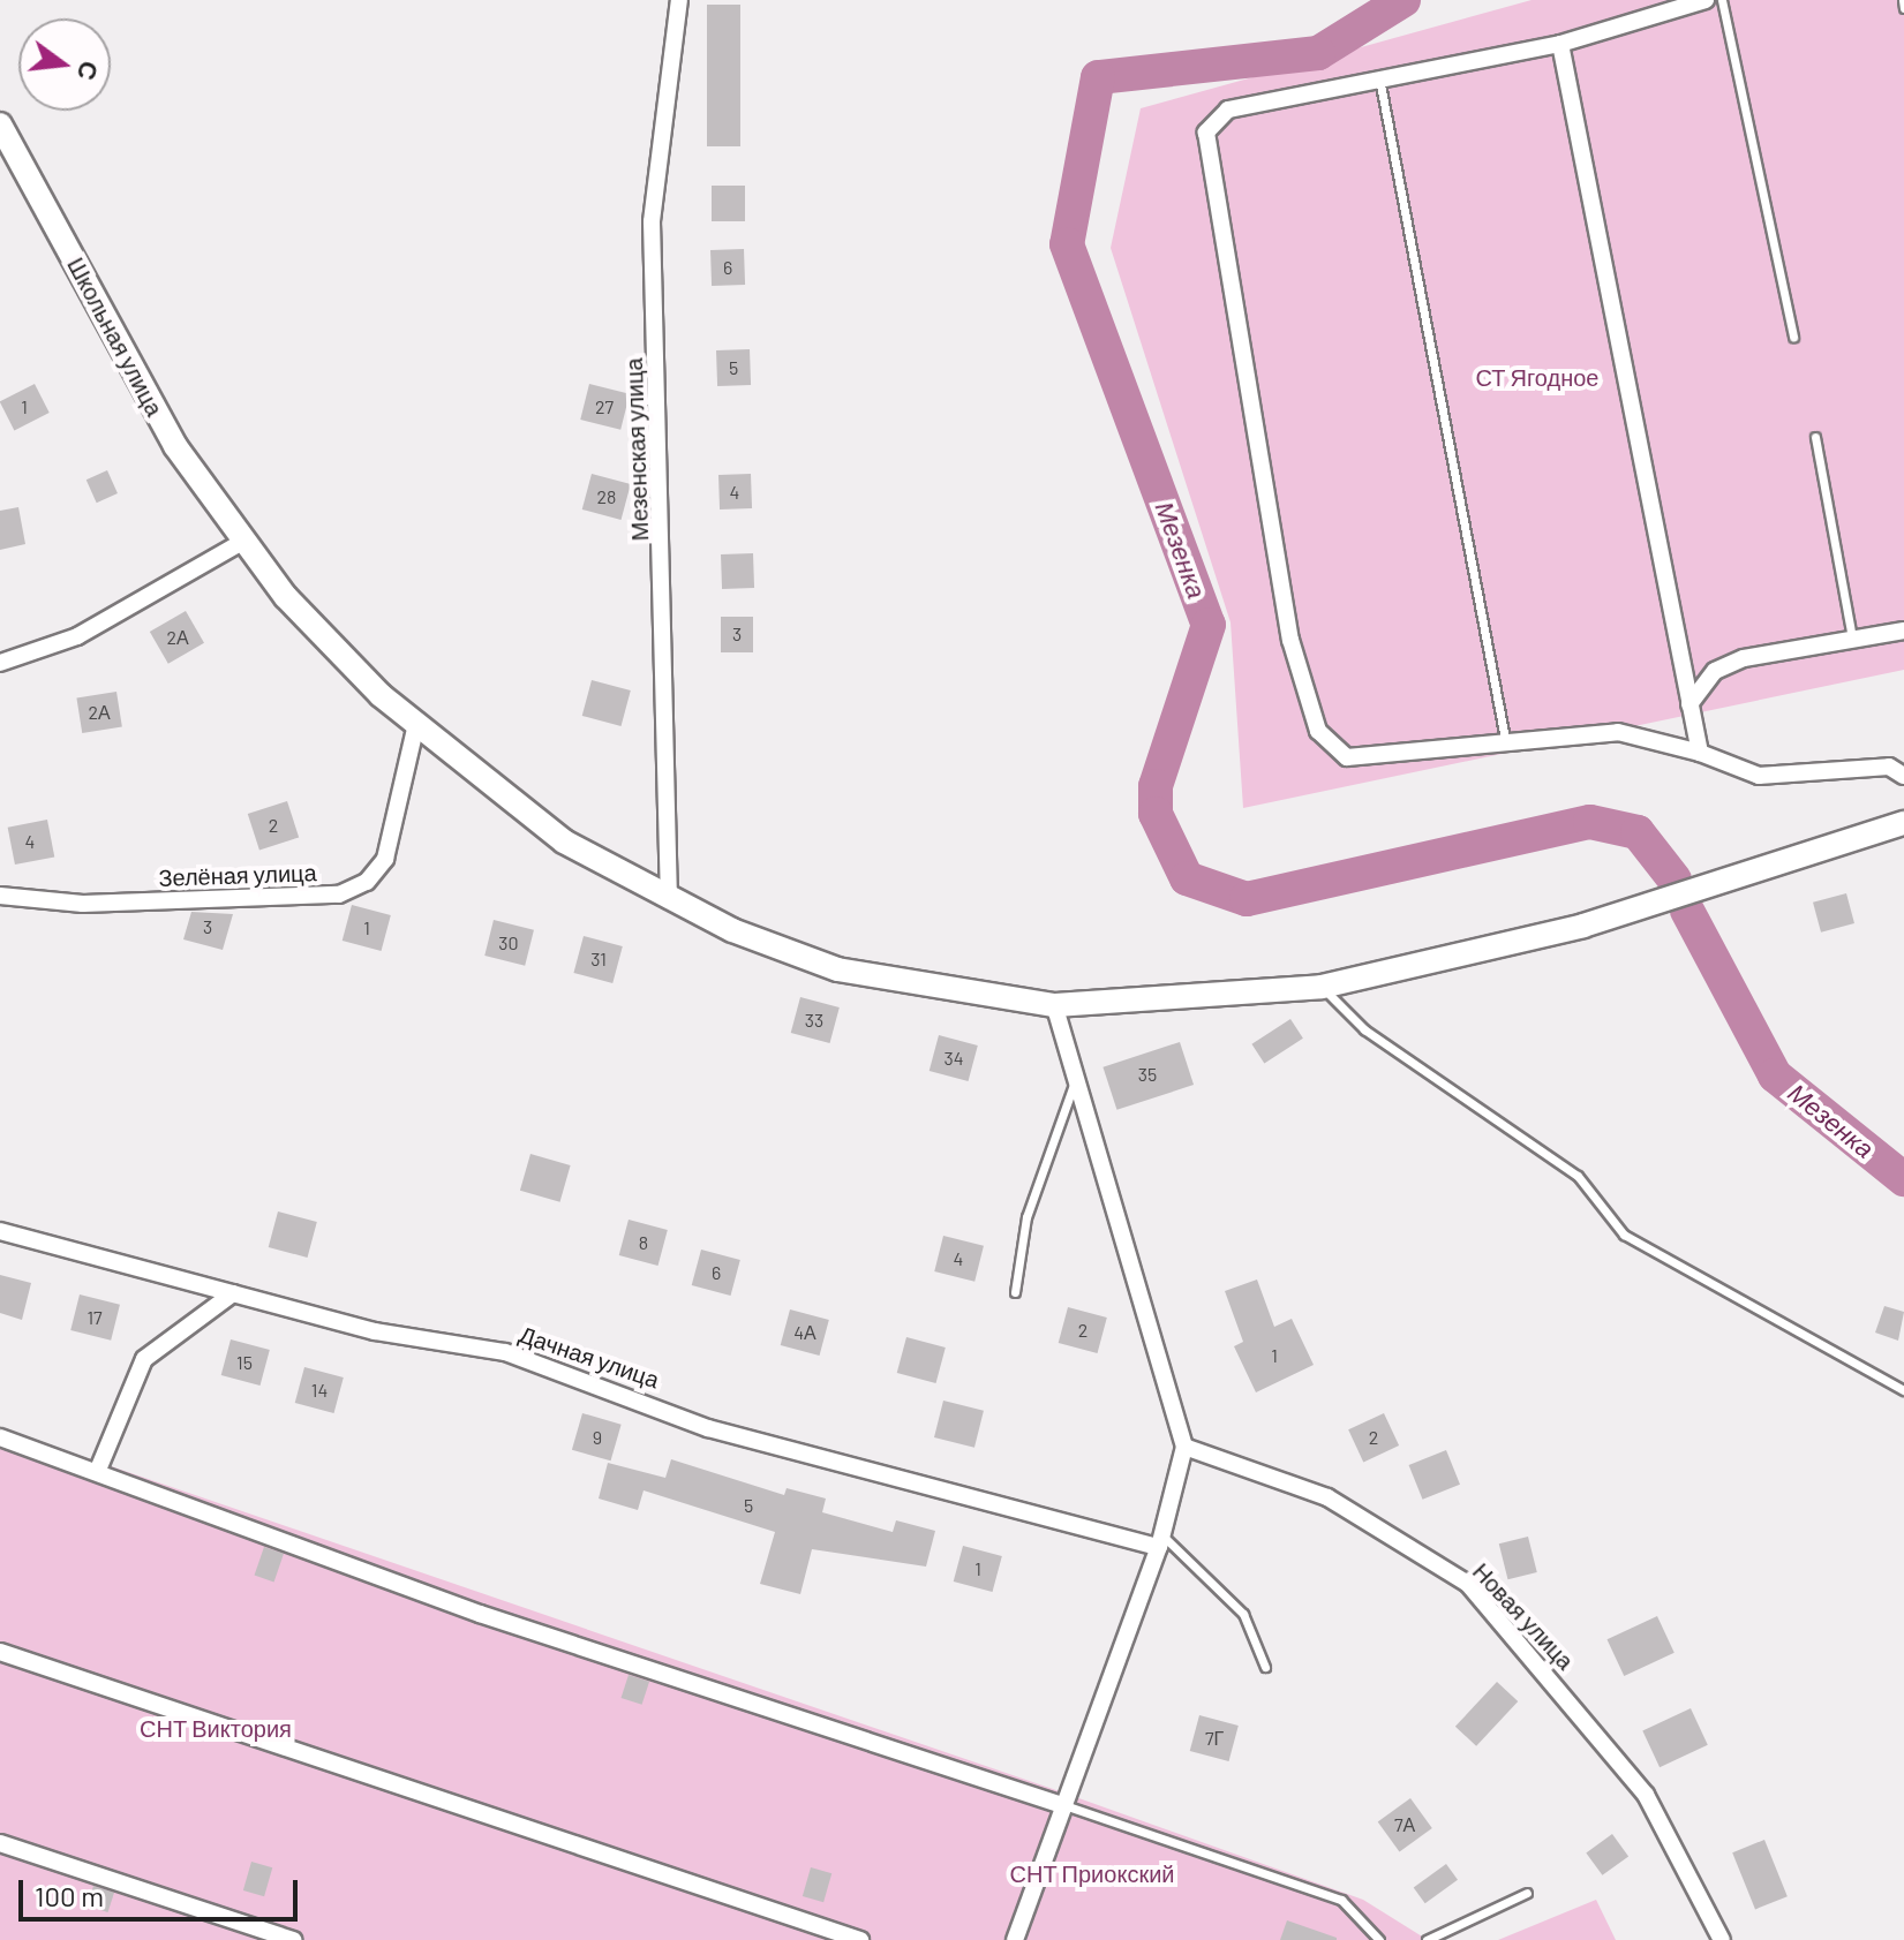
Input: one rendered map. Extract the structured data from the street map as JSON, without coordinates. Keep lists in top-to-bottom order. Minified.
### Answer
{"streets":{"main road":["Школьная улица"],"street":["Мезенская улица","Зелёная улица","Дачная улица","Новая улица"]},"crossings":[["Школьная улица","Мезенская улица"],["Школьная улица","Зелёная улица"]],"water":["Мезенка"],"parks":["СТ Ягодное","СНТ Виктория","СНТ Приокский"],"house_numbers":["6","5","1","27","4","28","3","2А","2А","2","4","3","1","30","31","33","34","35","8","4","6","17","2","4А","1","15","14","9","2","5","1","7Г","7А"],"scale_bar":"100 m","north":"right"}
